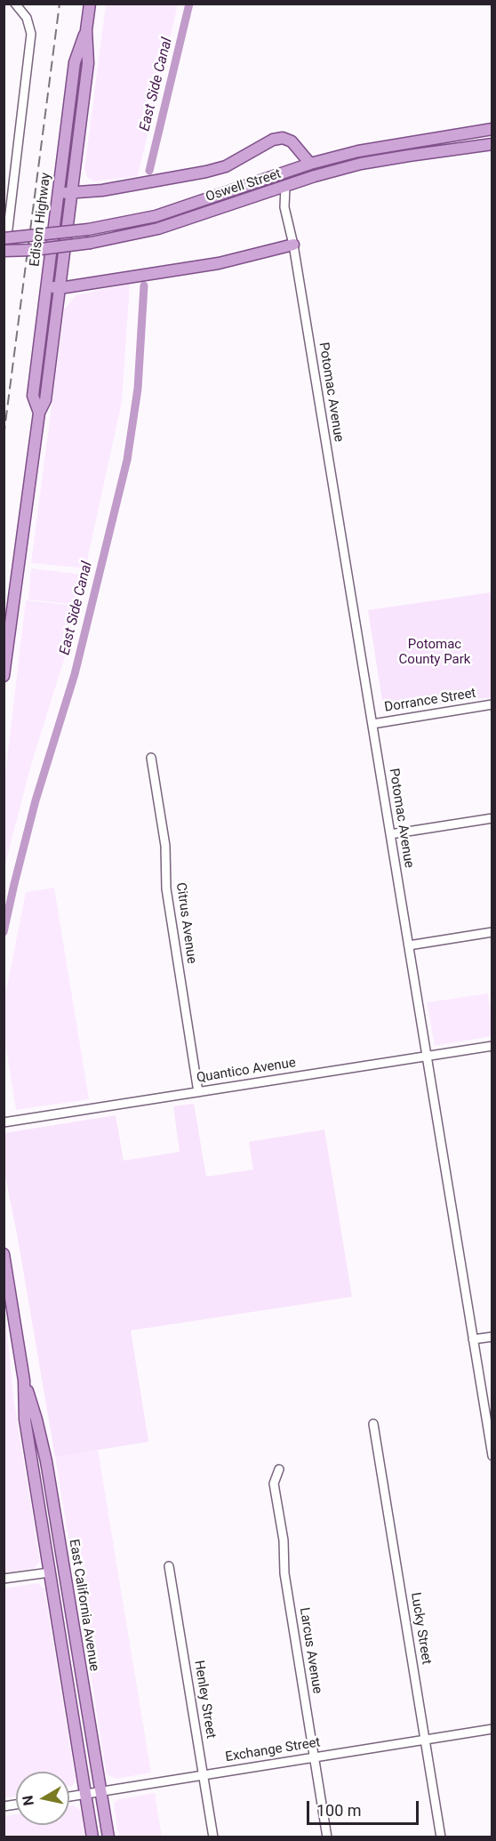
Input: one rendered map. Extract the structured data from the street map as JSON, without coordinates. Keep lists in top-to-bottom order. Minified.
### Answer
{"streets":{"main road":["Oswell Street","Edison Highway","East California Avenue"],"street":["Potomac Avenue","Dorrance Street","Citrus Avenue","Quantico Avenue","Lucky Street","Larcus Avenue","Henley Street","Exchange Street"]},"crossings":[["Oswell Street","Edison Highway"],["Oswell Street","Potomac Avenue"],["Potomac Avenue","Dorrance Street"],["Potomac Avenue","Quantico Avenue"],["Citrus Avenue","Quantico Avenue"],["East California Avenue","Exchange Street"],["Lucky Street","Exchange Street"],["Larcus Avenue","Exchange Street"],["Henley Street","Exchange Street"]],"water":["East Side Canal"],"parks":["Potomac County Park"],"scale_bar":"100 m","north":"left"}
